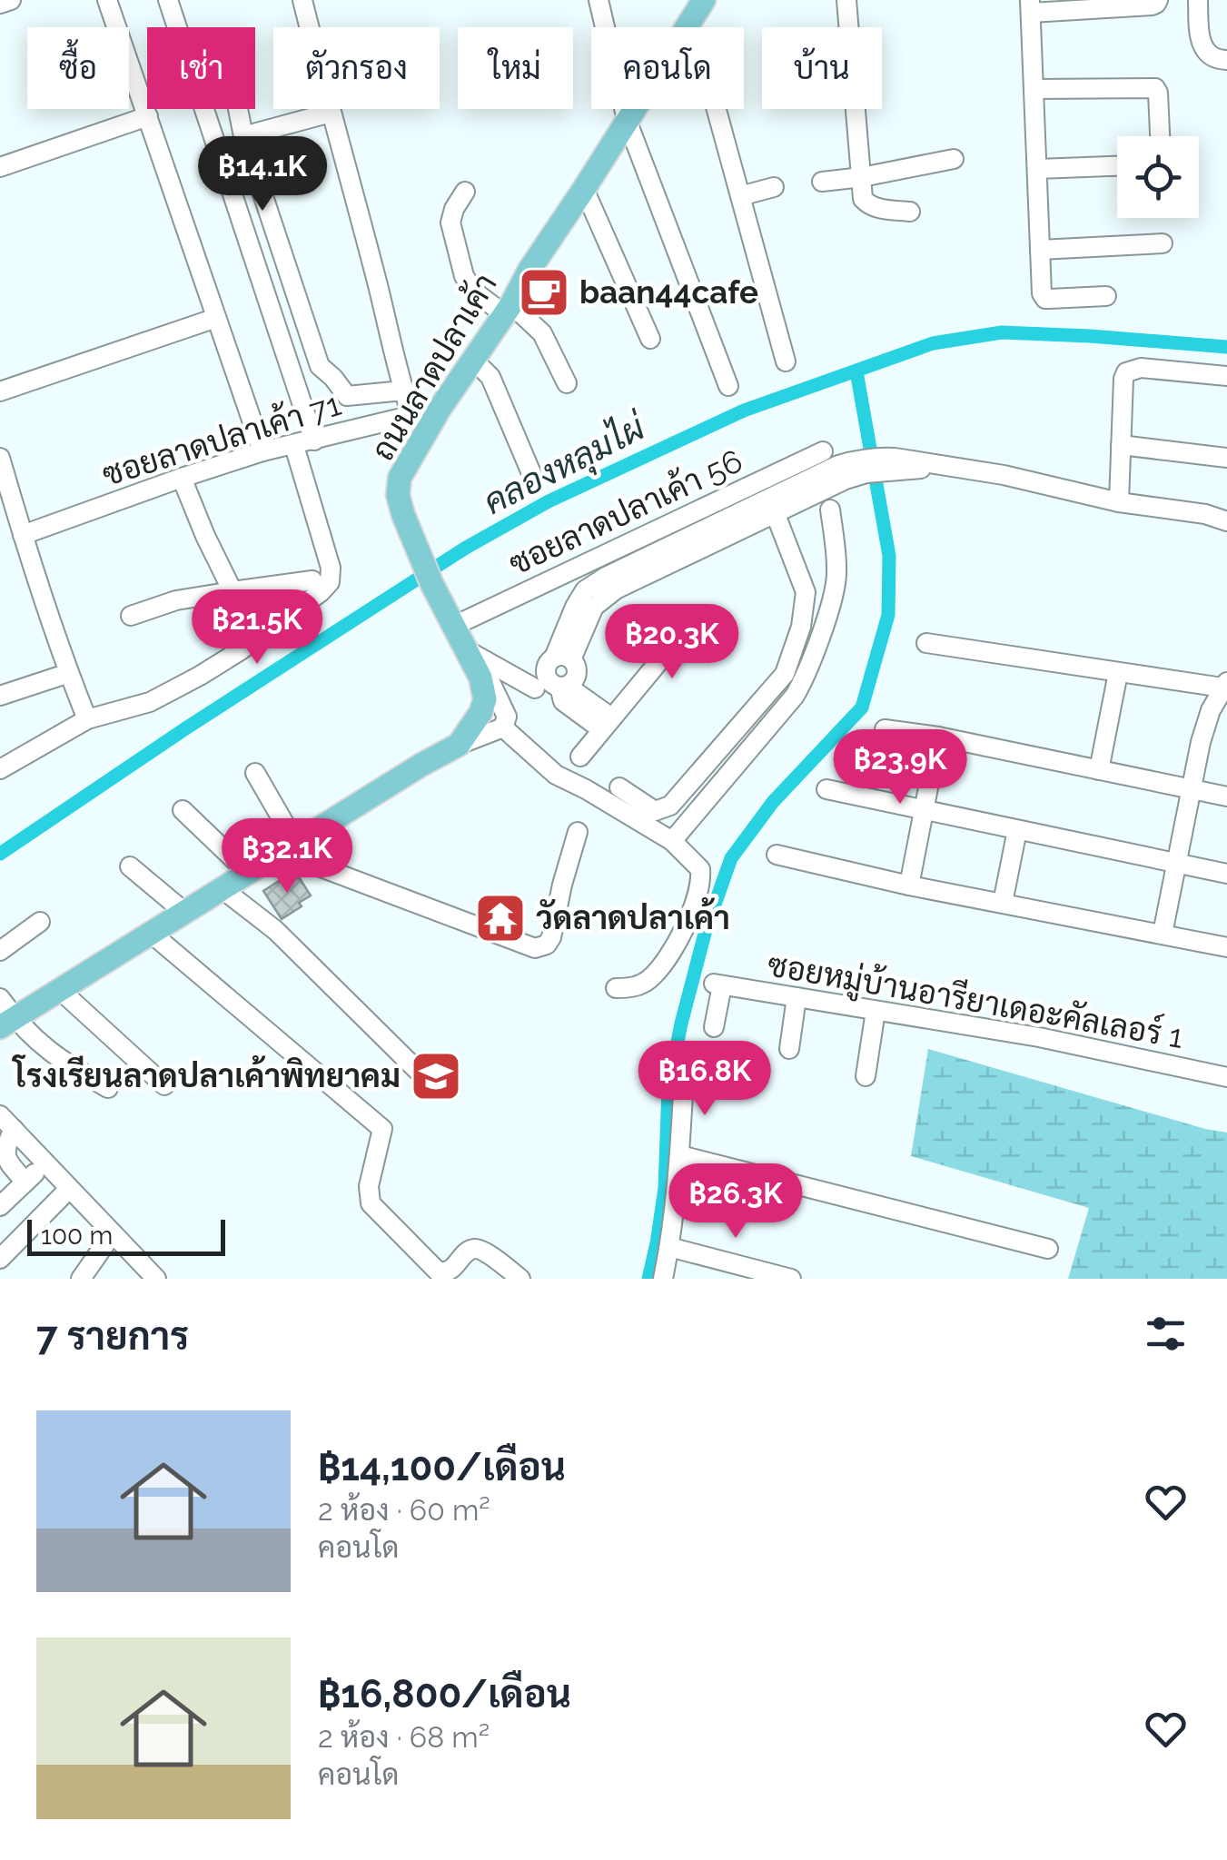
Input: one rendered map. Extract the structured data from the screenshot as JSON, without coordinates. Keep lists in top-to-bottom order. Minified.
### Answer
{"streets":{"main road":["ถนนลาดปลาเค้า"],"street":["ซอยลาดปลาเค้า 71","ซอยลาดปลาเค้า 56","ซอยหมู่บ้านอารียาเดอะคัลเลอร์ 1"]},"crossings":[["ถนนลาดปลาเค้า","ซอยลาดปลาเค้า 71"],["ถนนลาดปลาเค้า","ซอยลาดปลาเค้า 56"]],"water":["คลองหลุมไผ่"],"places":{"cafe":["baan44cafe"],"temple":["วัดลาดปลาเค้า"],"school or university":["โรงเรียนลาดปลาเค้าพิทยาคม"]},"scale_bar":"100 m","page":{"chip":["ซื้อ","เช่า","ตัวกรอง","ใหม่","คอนโด","บ้าน"],"price":["฿14.1K","฿21.5K","฿20.3K","฿23.9K","฿32.1K","฿16.8K","฿26.3K"],"scale":"100 m","heading":"7 รายการ","list":[{"name":"฿14,100/เดือน","note":"2 ห้อง · 60 m² · คอนโด"},{"name":"฿16,800/เดือน","note":"2 ห้อง · 68 m² · คอนโด"}]}}
